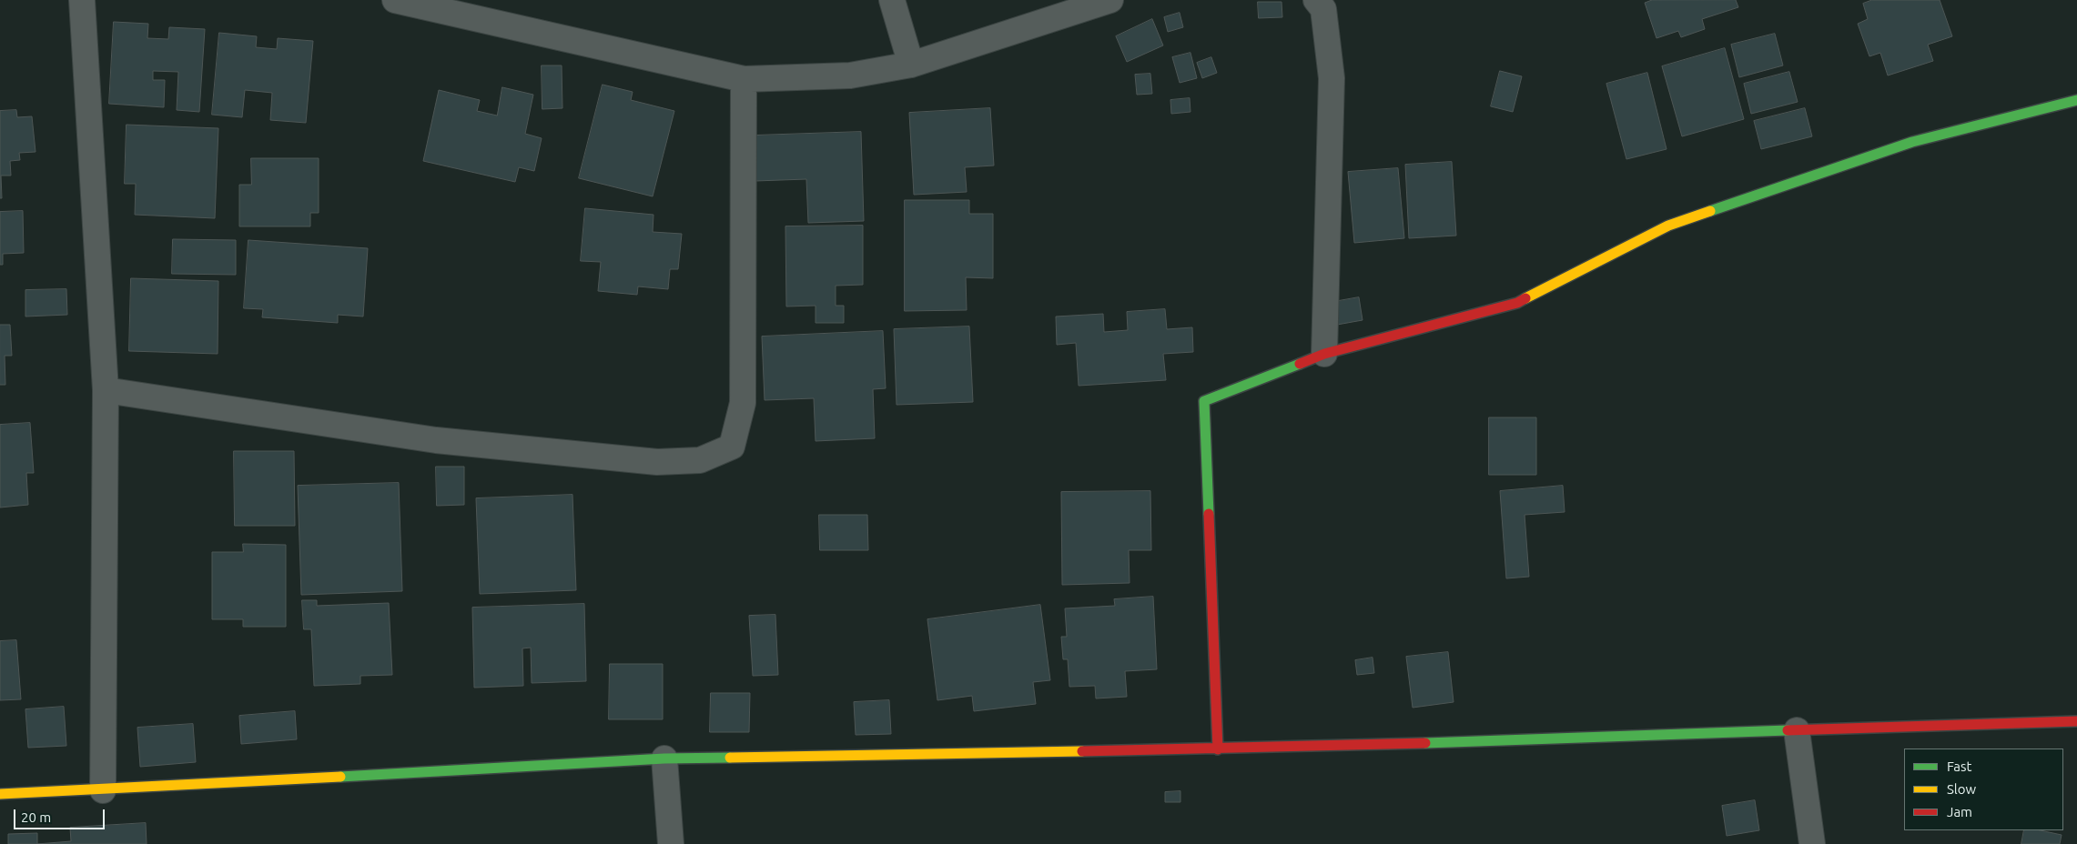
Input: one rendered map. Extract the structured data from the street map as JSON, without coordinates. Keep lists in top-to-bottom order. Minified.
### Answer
{"legend":["Fast","Slow","Jam"],"scale_bar":"20 m"}
